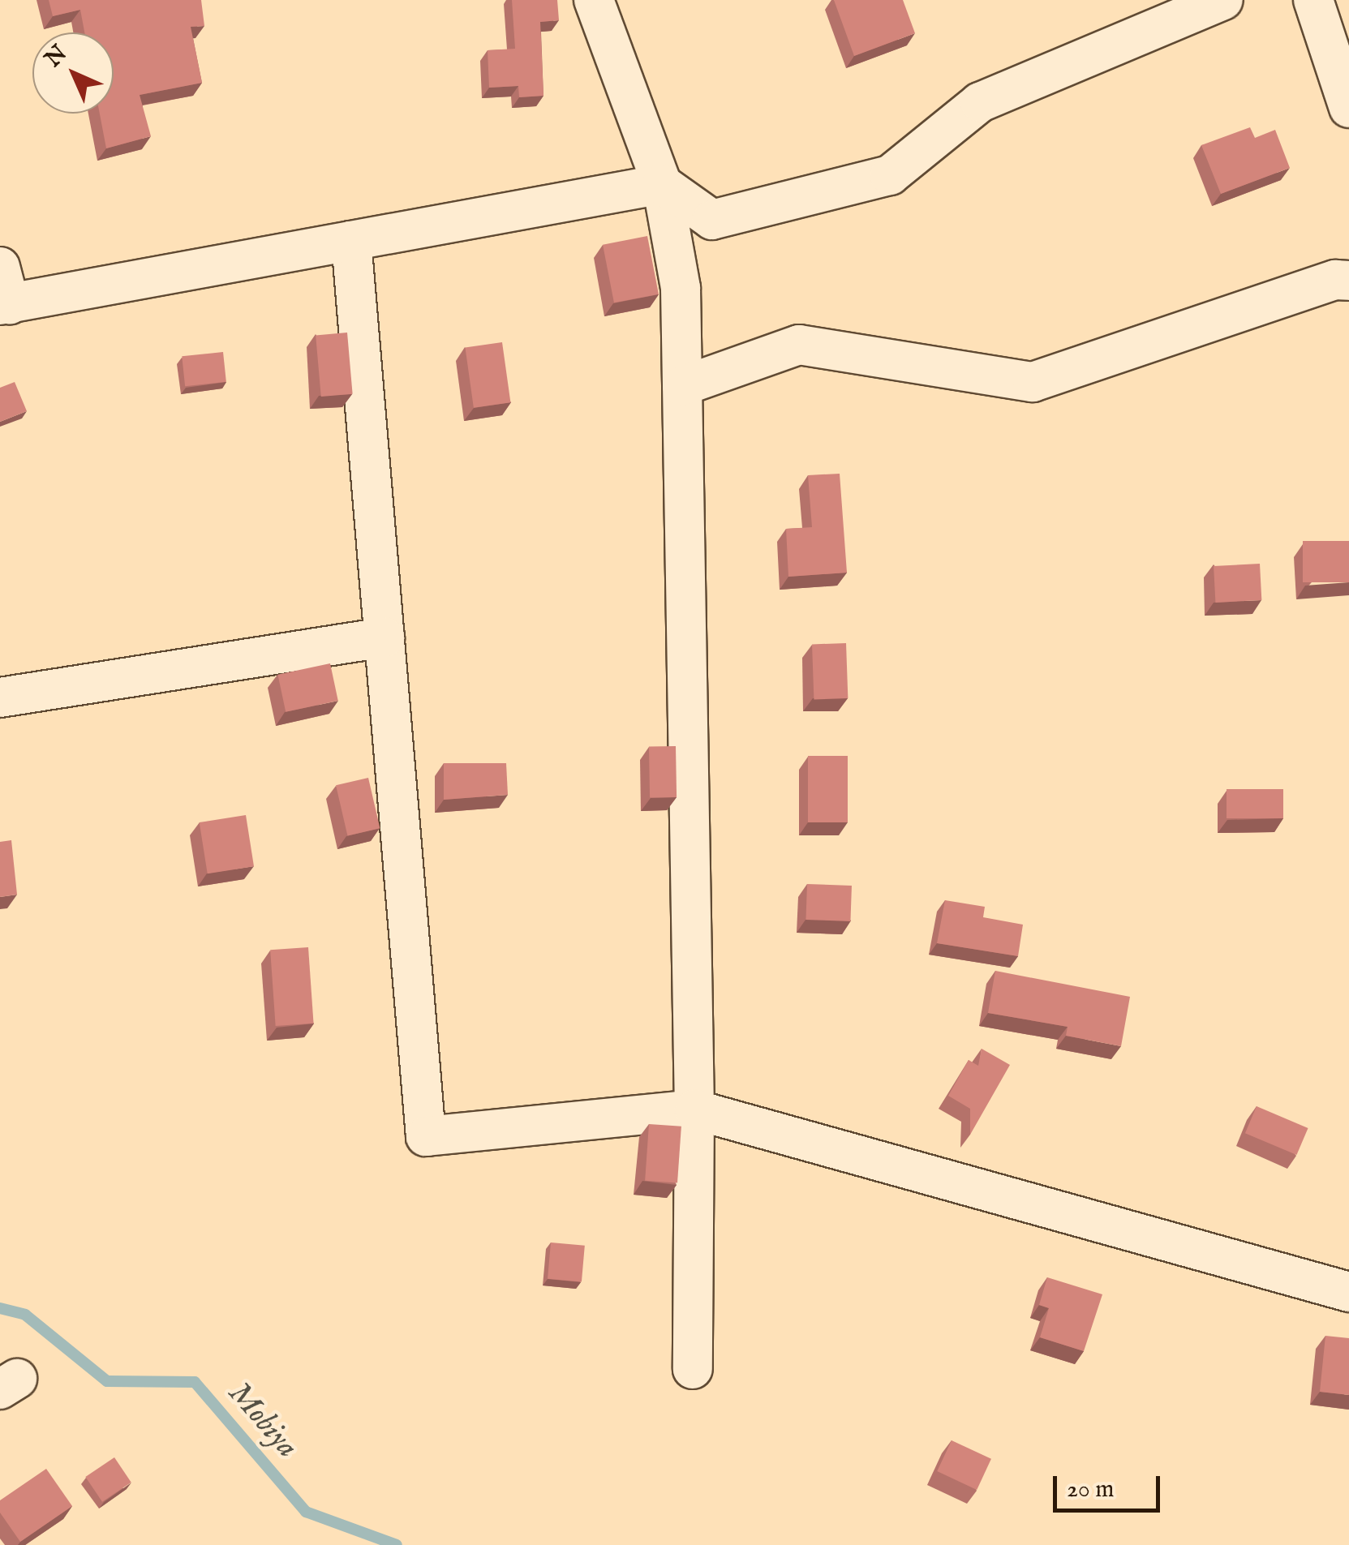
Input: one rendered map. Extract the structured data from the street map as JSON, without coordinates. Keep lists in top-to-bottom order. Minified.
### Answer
{"water":["Mobiya"],"scale_bar":"20 m","north":"top left"}
